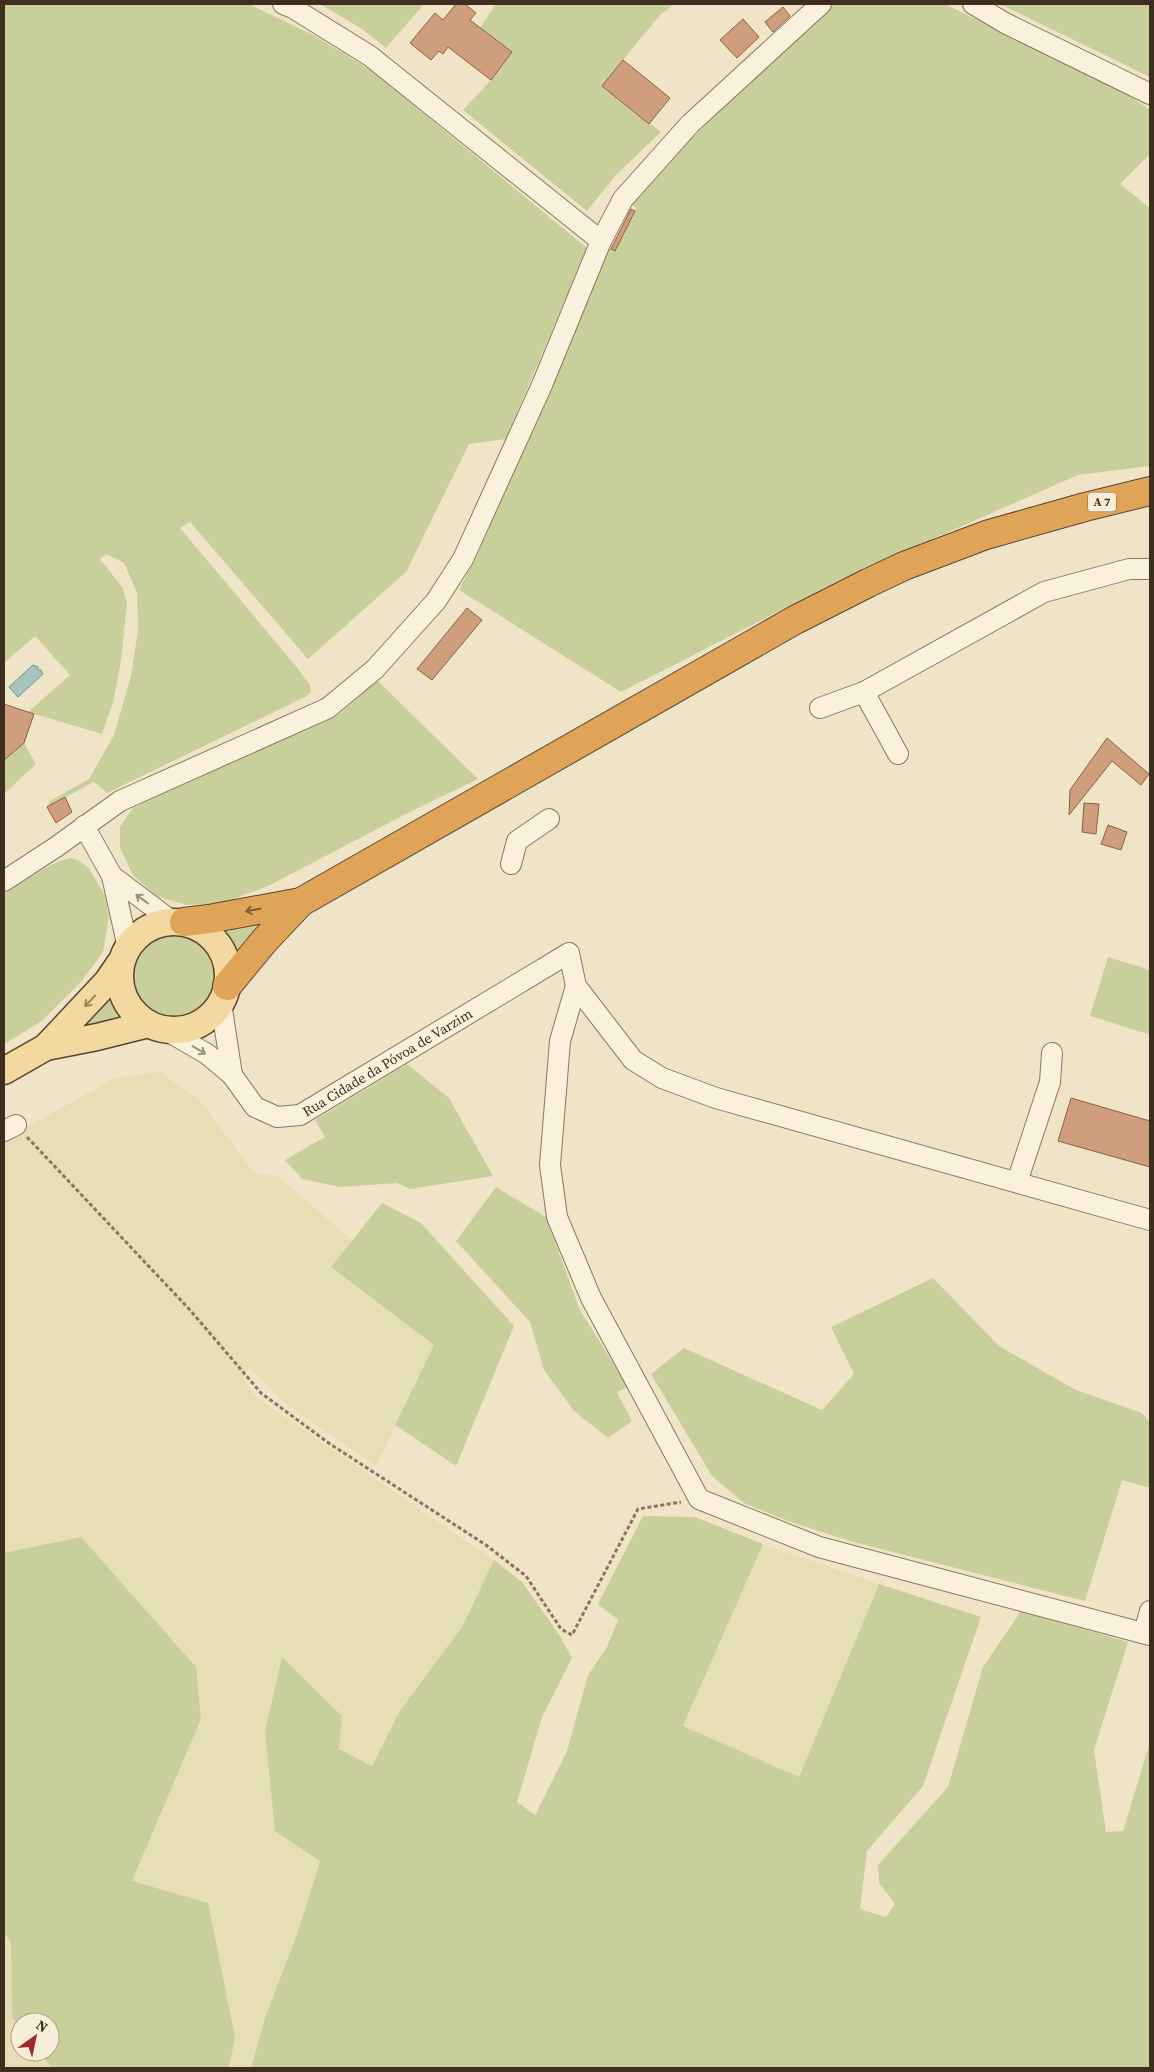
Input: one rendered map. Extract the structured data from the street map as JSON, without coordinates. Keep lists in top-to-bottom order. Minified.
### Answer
{"streets":{"highway":["A 7"],"street":["Rua Cidade da Póvoa de Varzim"]},"north":"top right"}
